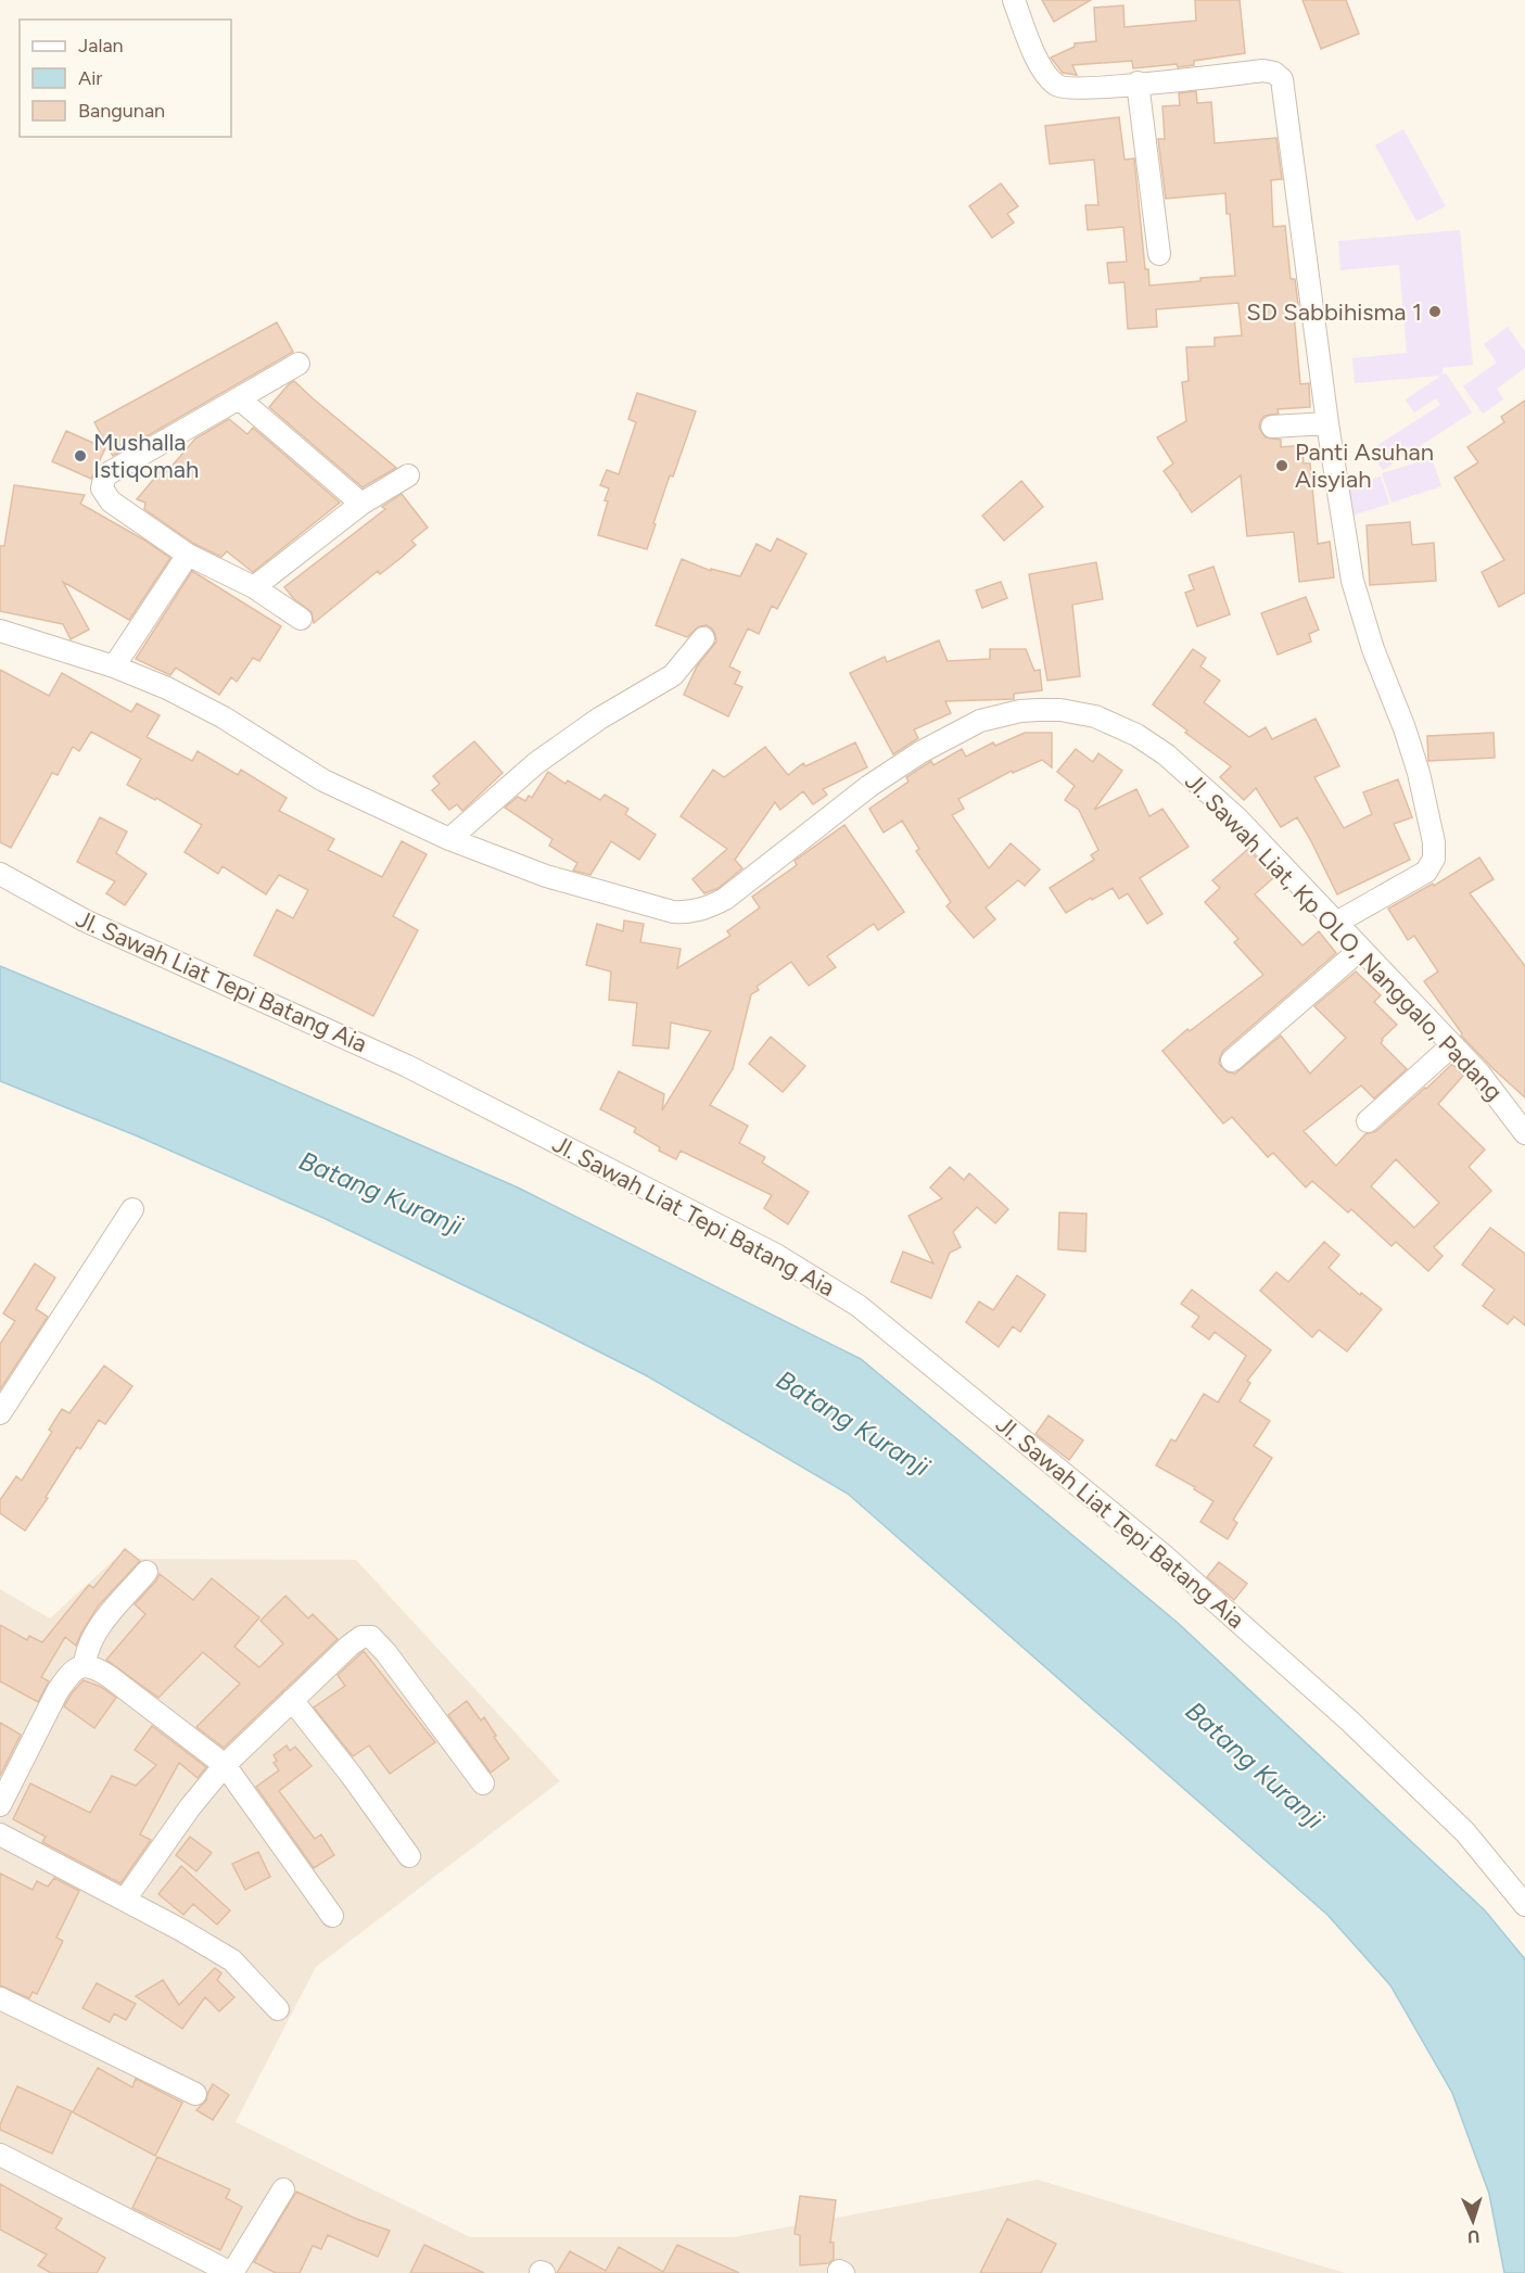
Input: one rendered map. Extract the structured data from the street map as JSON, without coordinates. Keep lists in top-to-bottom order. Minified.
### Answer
{"streets":{"street":["Jl. Sawah Liat, Kp OLO, Nanggalo, Padang","Jl. Sawah Liat Tepi Batang Aia"]},"water":["Batang Kuranji"],"places":["SD Sabbihisma 1","Mushalla Istiqomah","Panti Asuhan Aisyiah"],"legend":["Jalan","Air","Bangunan"],"north":"bottom"}
